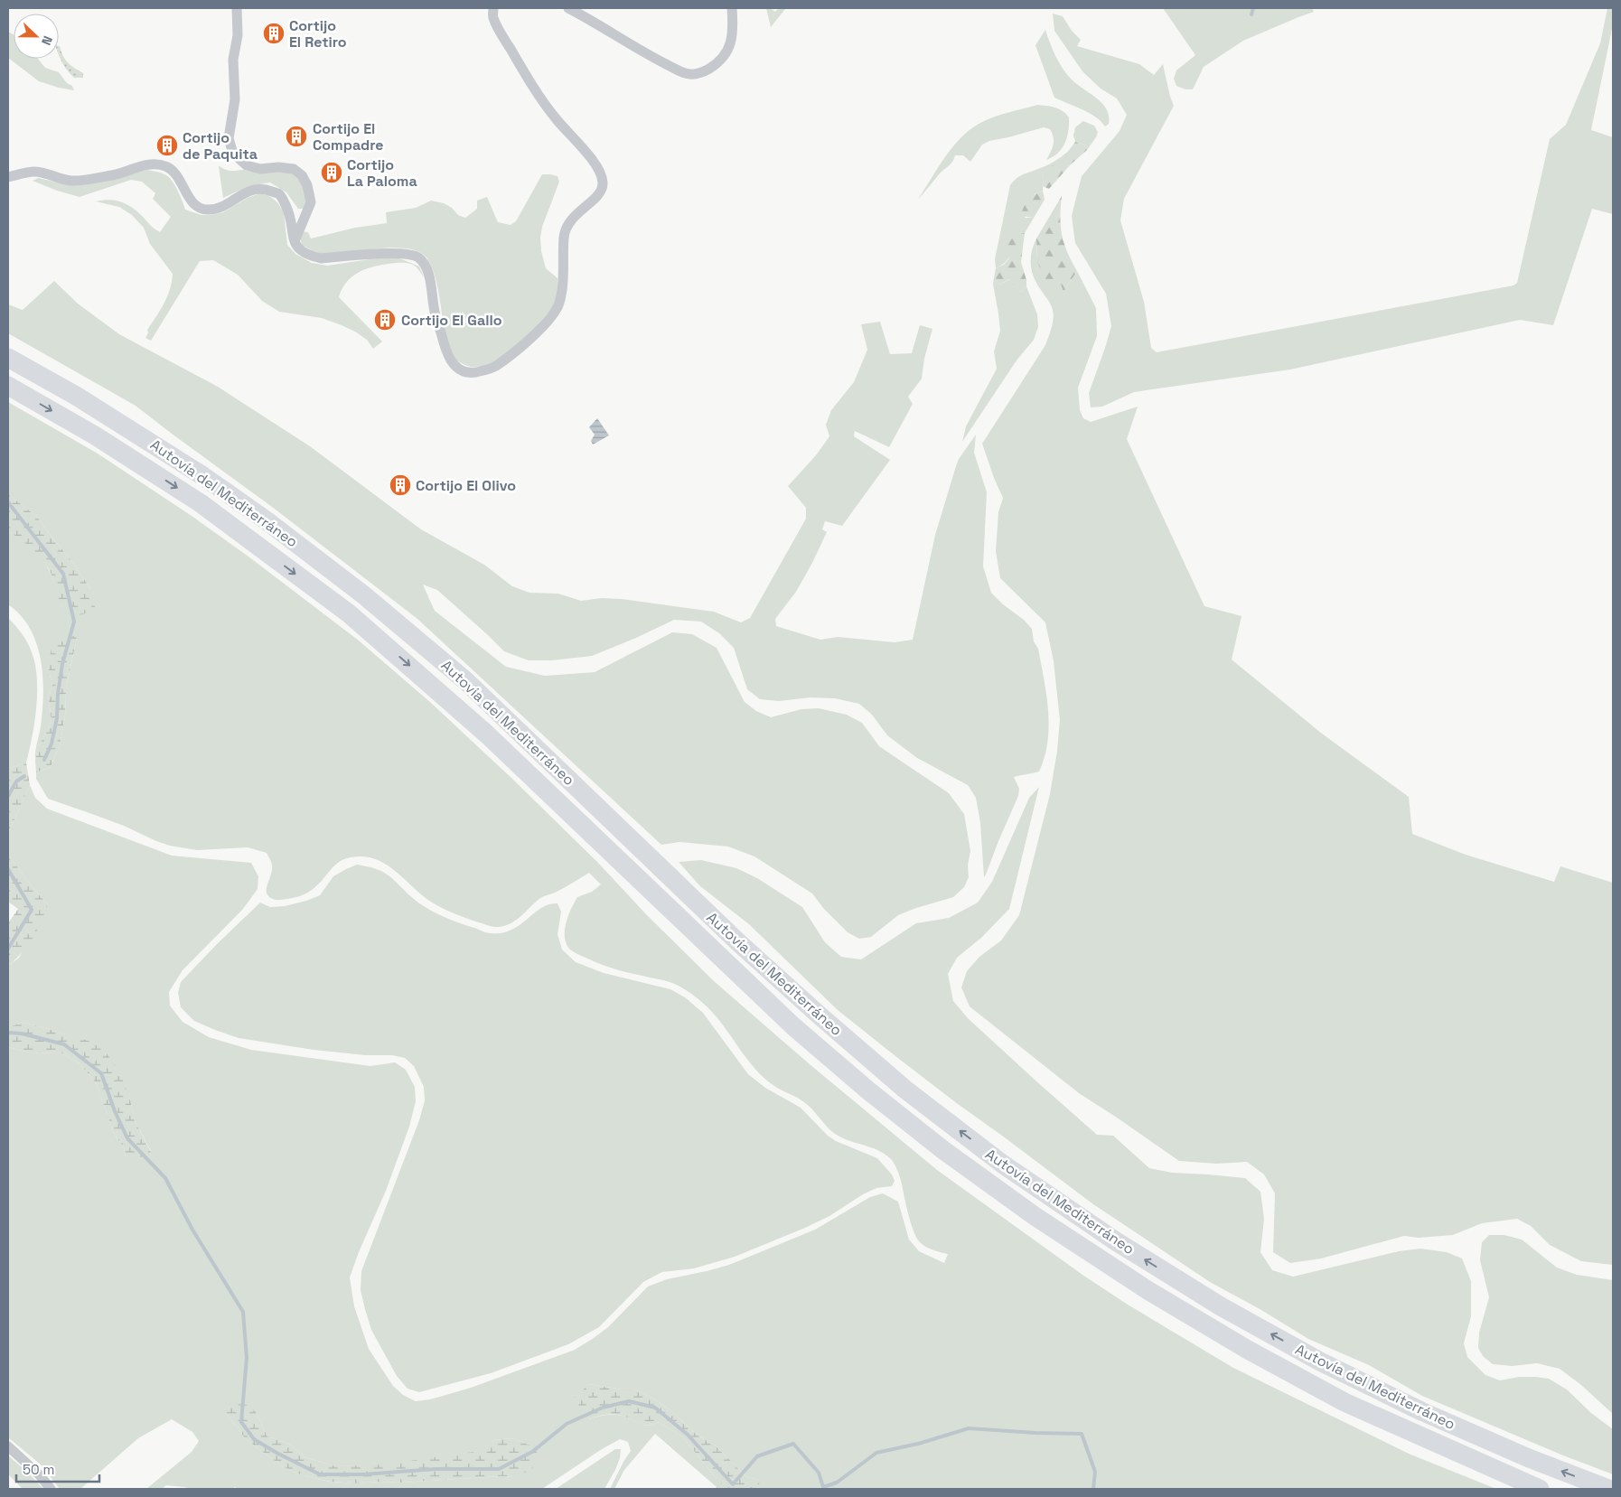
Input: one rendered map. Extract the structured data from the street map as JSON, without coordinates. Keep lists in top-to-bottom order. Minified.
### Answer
{"streets":{"highway":["Autovía del Mediterráneo"]},"places":{"building":["Cortijo El Retiro","Cortijo El Compadre","Cortijo de Paquita","Cortijo La Paloma","Cortijo El Gallo","Cortijo El Olivo"]},"scale_bar":"50 m","north":"right"}
